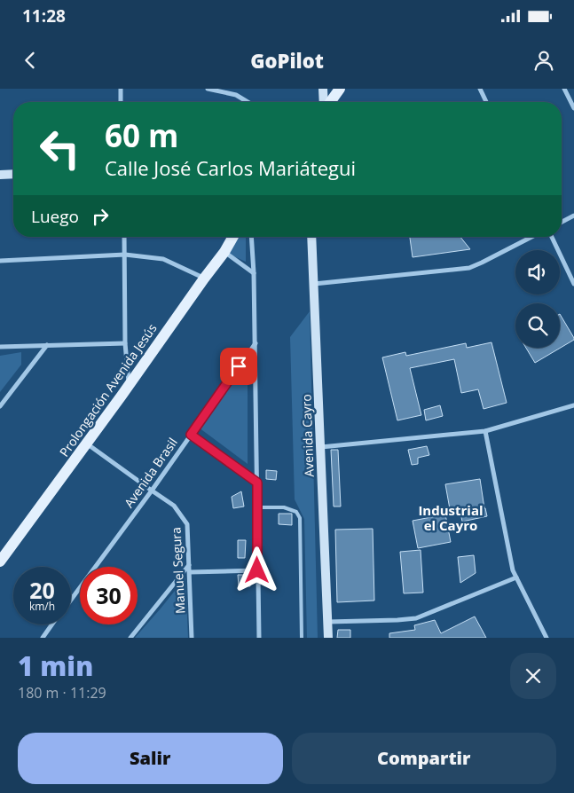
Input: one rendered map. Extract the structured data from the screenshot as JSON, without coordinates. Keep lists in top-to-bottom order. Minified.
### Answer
{"streets":{"main road":["Prolongación Avenida Jesús","Avenida Cayro"],"street":["Avenida Brasil","Manuel Segura"]},"crossings":[["Prolongación Avenida Jesús","Manuel Segura"],["Avenida Brasil","Manuel Segura"]],"districts":["Industrial el Cayro"],"page":{"status":"11:28","header":"GoPilot","turn":["60 m","Calle José Carlos Mariátegui"],"then":"Luego","speed":"20 km/h","limit":"30","heading":["1 min","180 m · 11:29"],"buttons":["Salir","Compartir"]}}
